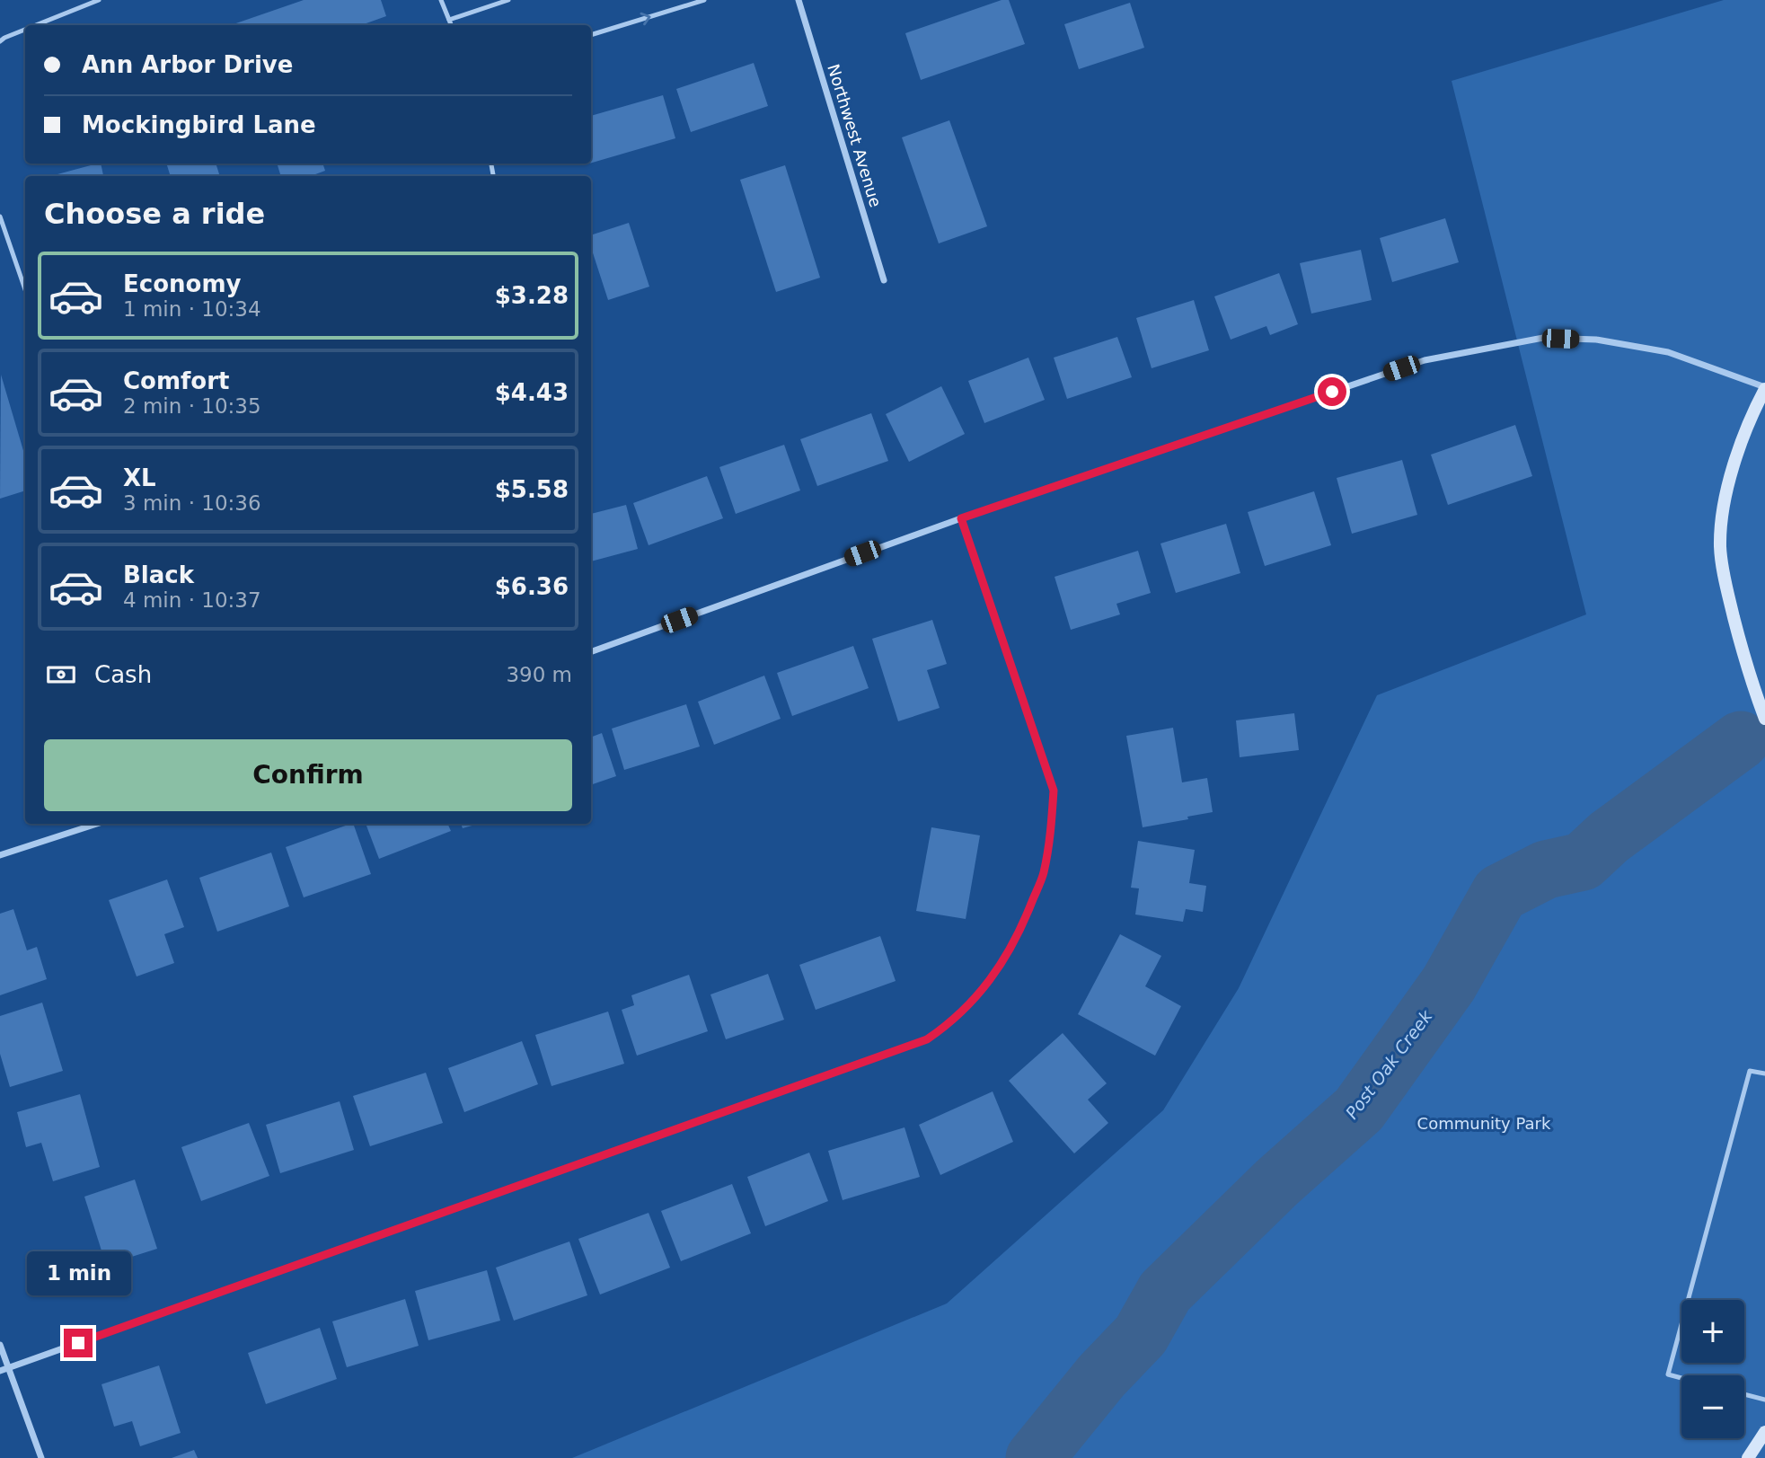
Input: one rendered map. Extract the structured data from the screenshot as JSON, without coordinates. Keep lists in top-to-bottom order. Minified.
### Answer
{"streets":{"street":["Northwest Avenue"]},"water":["Post Oak Creek"],"parks":["Community Park"],"page":{"banner":["Ann Arbor Drive","Mockingbird Lane"],"heading":"Choose a ride","list":[{"name":"Economy","note":"1 min · 10:34","value":"$3.28"},{"name":"Comfort","note":"2 min · 10:35","value":"$4.43"},{"name":"XL","note":"3 min · 10:36","value":"$5.58"},{"name":"Black","note":"4 min · 10:37","value":"$6.36"}],"pay":["Cash","390 m"],"buttons":"Confirm","bubble":"1 min","map_buttons":["+","−"]}}
